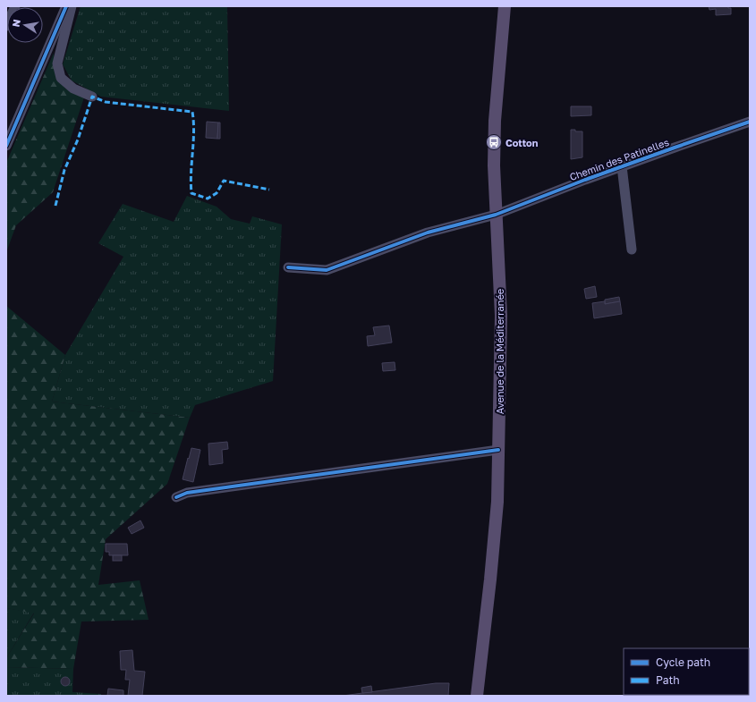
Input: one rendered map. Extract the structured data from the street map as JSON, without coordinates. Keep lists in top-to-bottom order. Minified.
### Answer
{"streets":{"main road":["Avenue de la Méditerranée"],"street":["Chemin des Patinelles"]},"crossings":[["Chemin des Patinelles","Avenue de la Méditerranée"]],"places":{"bus stop":["Cotton"]},"legend":["Cycle path","Path"],"north":"left"}
